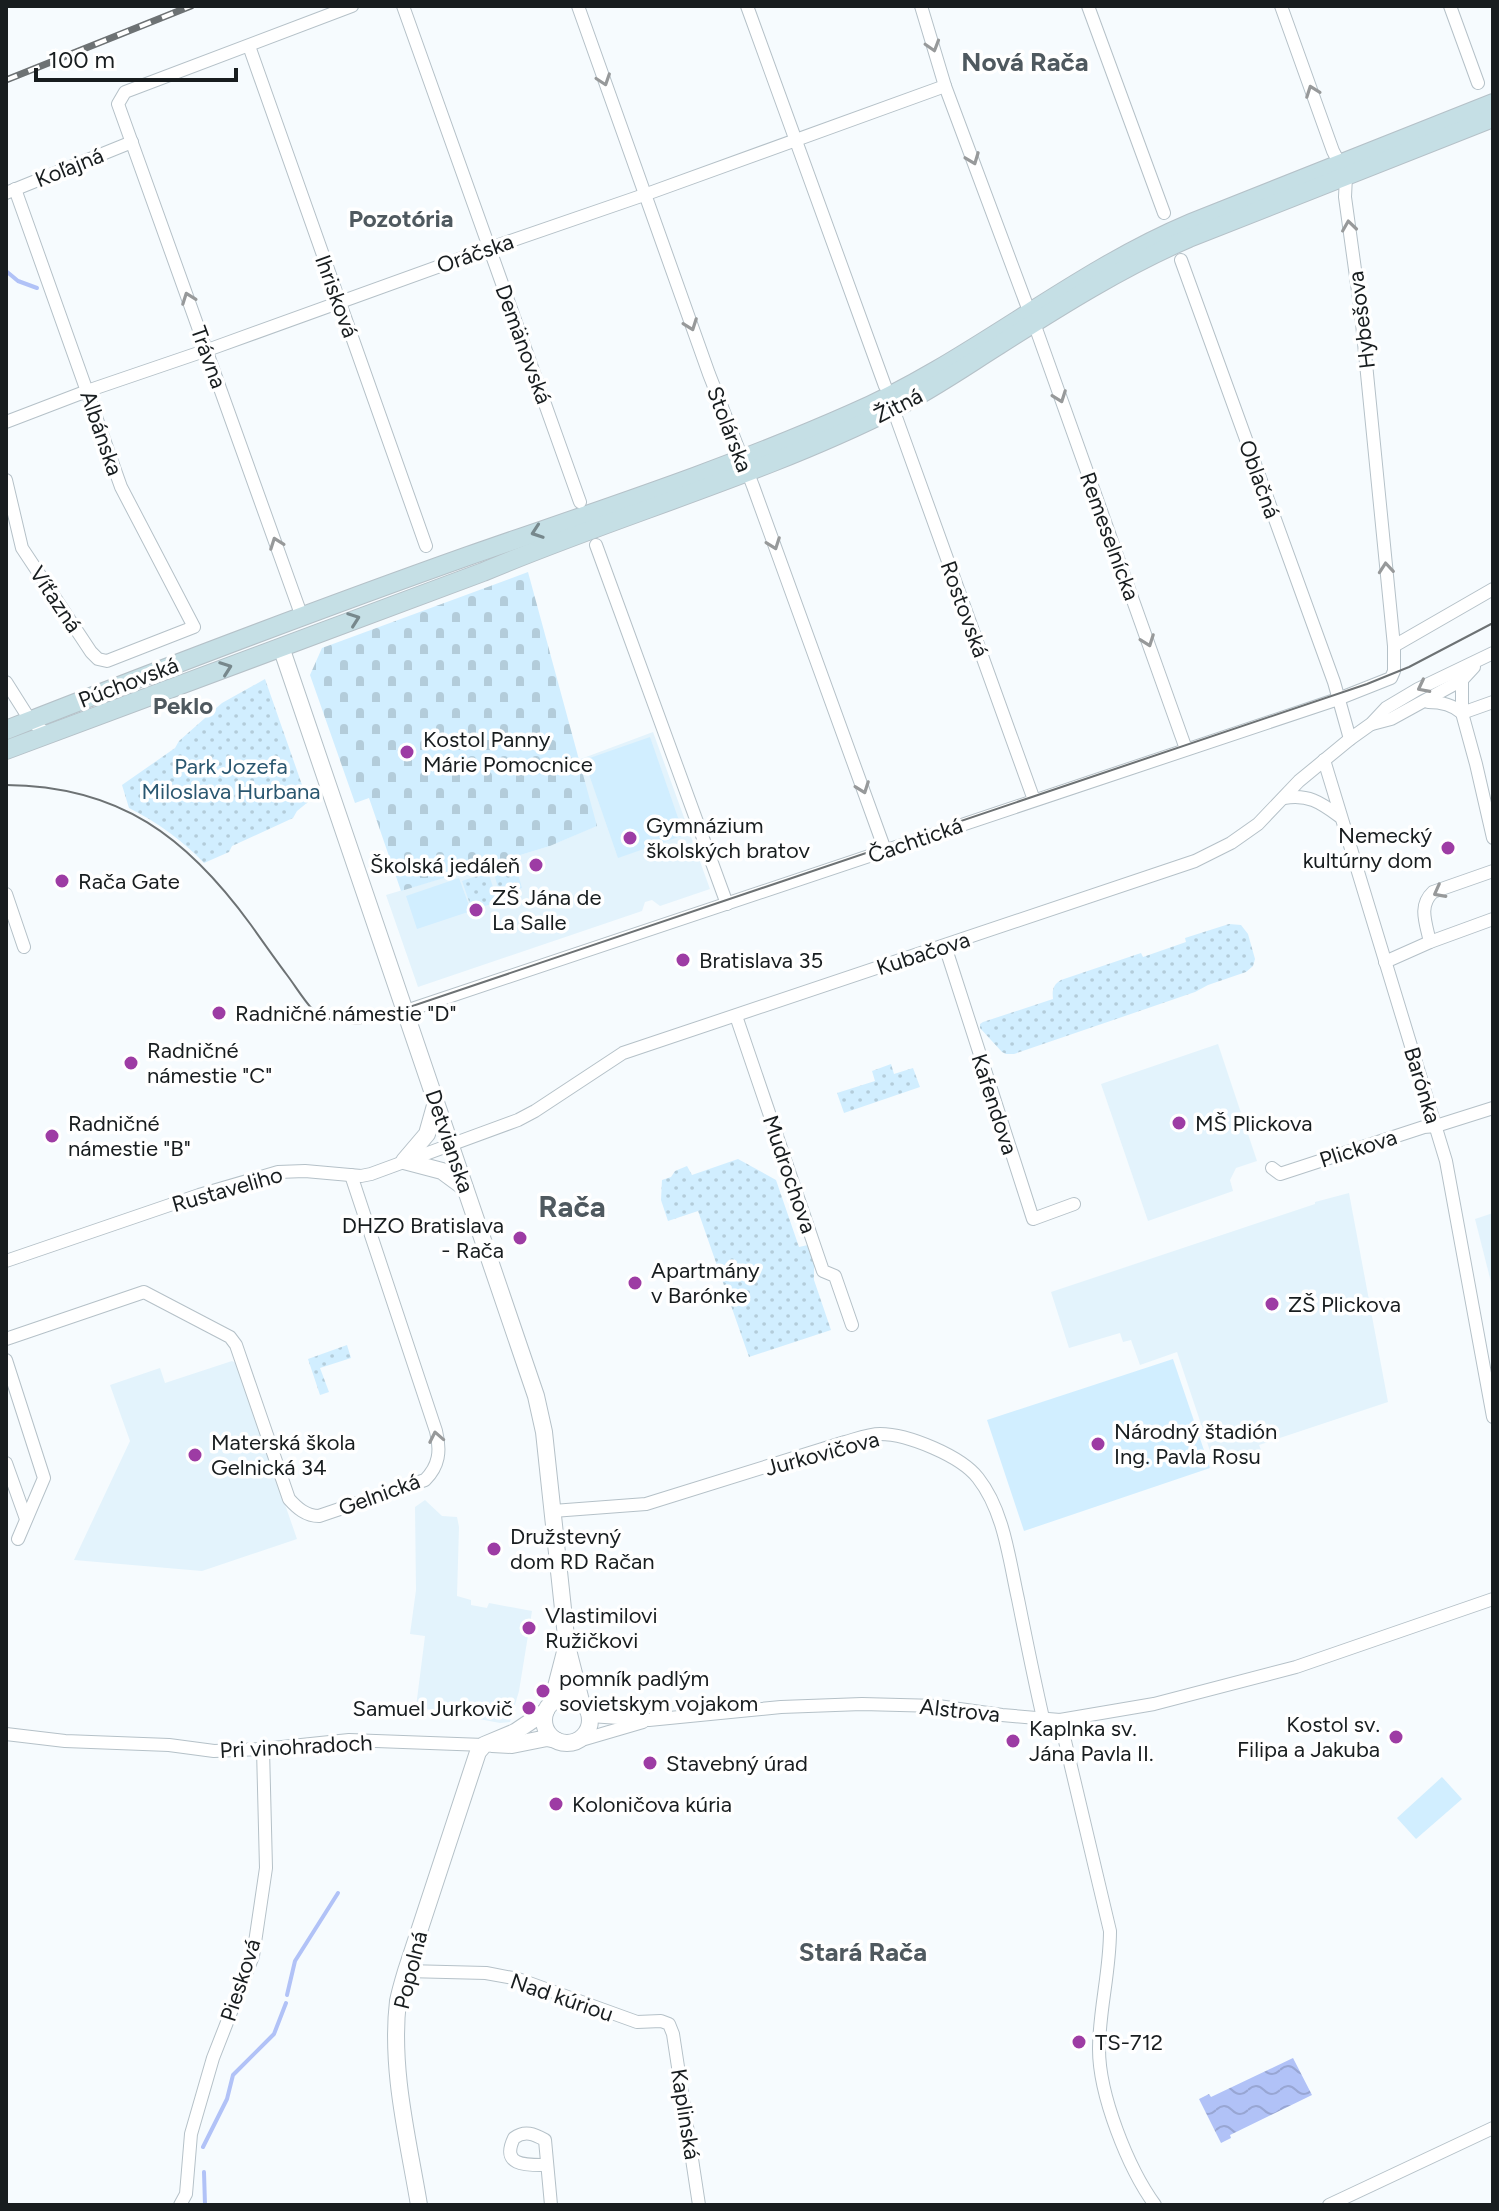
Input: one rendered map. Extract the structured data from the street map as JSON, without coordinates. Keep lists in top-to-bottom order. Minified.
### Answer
{"streets":{"main road":["Žitná","Púchovská"],"street":["Koľajná","Oráčska","Ihrisková","Hybešova","Demänovská","Trávna","Stolárska","Albánska","Oblačná","Remeselnícka","Víťazná","Rostovská","Čachtická","Kubačova","Barónka","Kafendova","Detvianska","Plickova","Mudrochova","Rustaveliho","Jurkovičova","Gelnická","Alstrova","Pri vinohradoch","Popolná","Piesková","Nad kúriou","Kaplinská"]},"crossings":[["Koľajná","Trávna"],["Koľajná","Albánska"],["Oráčska","Ihrisková"],["Oráčska","Demänovská"],["Oráčska","Trávna"],["Oráčska","Stolárska"],["Oráčska","Albánska"],["Oráčska","Remeselnícka"],["Ihrisková","Trávna"],["Hybešova","Žitná"],["Hybešova","Čachtická"],["Trávna","Žitná"],["Trávna","Púchovská"],["Žitná","Stolárska"],["Žitná","Remeselnícka"],["Žitná","Púchovská"],["Žitná","Detvianska"],["Stolárska","Čachtická"],["Albánska","Víťazná"],["Oblačná","Čachtická"],["Oblačná","Kubačova"],["Remeselnícka","Čachtická"],["Rostovská","Čachtická"],["Púchovská","Detvianska"],["Čachtická","Detvianska"],["Kubačova","Barónka"],["Kubačova","Kafendova"],["Kubačova","Detvianska"],["Kubačova","Mudrochova"],["Kubačova","Rustaveliho"],["Barónka","Plickova"],["Detvianska","Rustaveliho"],["Detvianska","Jurkovičova"],["Detvianska","Alstrova"],["Detvianska","Pri vinohradoch"],["Rustaveliho","Gelnická"],["Jurkovičova","Alstrova"],["Alstrova","Pri vinohradoch"],["Pri vinohradoch","Popolná"],["Pri vinohradoch","Piesková"],["Popolná","Nad kúriou"],["Nad kúriou","Kaplinská"]],"one_way":["Hybešova","Trávna","Stolárska","Remeselnícka"],"districts":["Nová Rača","Pozotória","Peklo","Rača","Stará Rača"],"parks":["Park Jozefa Miloslava Hurbana"],"places":["Kostol Panny Márie Pomocnice","Gymnázium školských bratov","Nemecký kultúrny dom","Školská jedáleň","Rača Gate","ZŠ Jána de La Salle","Bratislava 35","Radničné námestie \"D\"","Radničné námestie \"C\"","MŠ Plickova","Radničné námestie \"B\"","DHZO Bratislava - Rača","Apartmány v Barónke","ZŠ Plickova","Národný štadión Ing. Pavla Rosu","Materská škola Gelnická 34","Družstevný dom RD Račan","Vlastimilovi Ružičkovi","pomník padlým sovietskym vojakom","Samuel Jurkovič","Kostol sv. Filipa a Jakuba","Kaplnka sv. Jána Pavla II.","Stavebný úrad","Koloničova kúria","TS-712"],"scale_bar":"100 m"}
